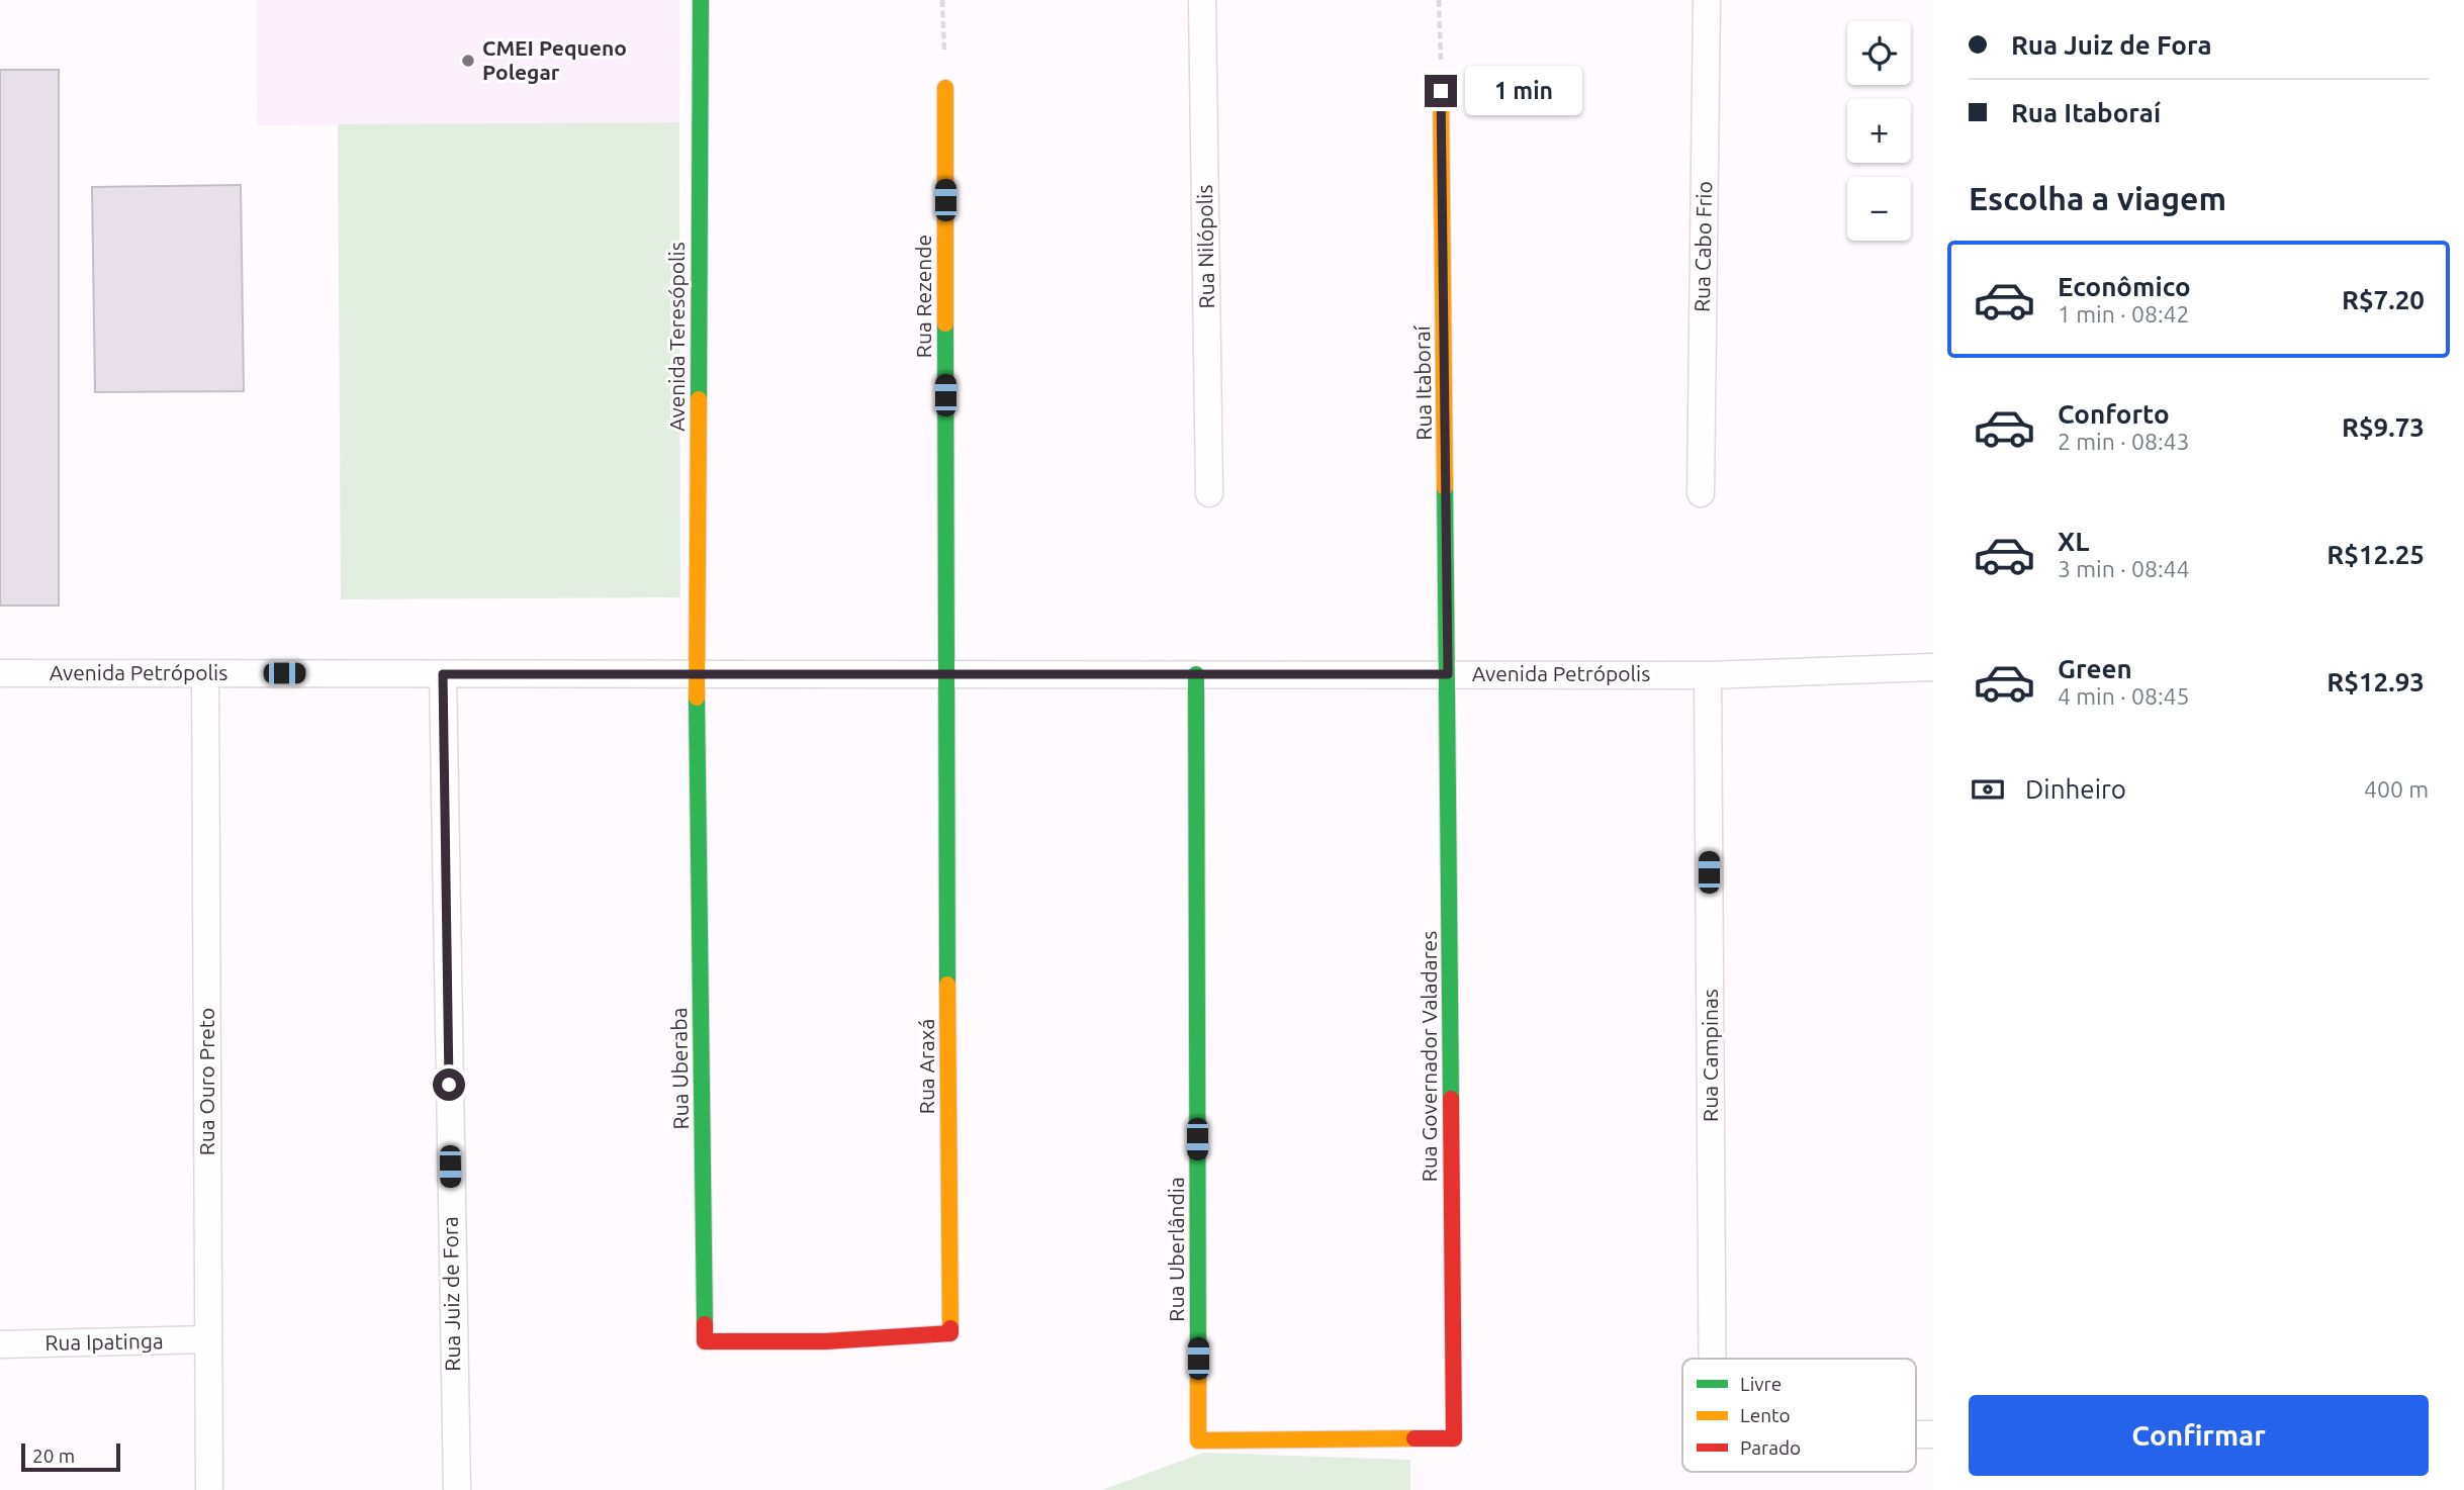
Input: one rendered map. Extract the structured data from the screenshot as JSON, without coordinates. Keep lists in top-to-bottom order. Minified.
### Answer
{"streets":{"street":["Rua Nilópolis","Rua Cabo Frio","Rua Rezende","Avenida Teresópolis","Rua Itaboraí","Avenida Petrópolis","Rua Campinas","Rua Governador Valadares","Rua Araxá","Rua Uberaba","Rua Ouro Preto","Rua Uberlândia","Rua Juiz de Fora","Rua Ipatinga"]},"crossings":[["Rua Rezende","Avenida Petrópolis"],["Rua Rezende","Rua Araxá"],["Avenida Teresópolis","Avenida Petrópolis"],["Avenida Teresópolis","Rua Uberaba"],["Rua Itaboraí","Avenida Petrópolis"],["Rua Itaboraí","Rua Governador Valadares"],["Avenida Petrópolis","Rua Campinas"],["Avenida Petrópolis","Rua Governador Valadares"],["Avenida Petrópolis","Rua Araxá"],["Avenida Petrópolis","Rua Uberaba"],["Avenida Petrópolis","Rua Ouro Preto"],["Avenida Petrópolis","Rua Uberlândia"],["Avenida Petrópolis","Rua Juiz de Fora"],["Rua Governador Valadares","Rua Uberlândia"],["Rua Araxá","Rua Uberaba"],["Rua Ouro Preto","Rua Ipatinga"]],"places":["CMEI Pequeno Polegar"],"legend":["Livre","Lento","Parado"],"scale_bar":"20 m","page":{"banner":["Rua Juiz de Fora","Rua Itaboraí"],"map_buttons":["+","−"],"bubble":"1 min","heading":"Escolha a viagem","list":[{"name":"Econômico","note":"1 min · 08:42","value":"R$7.20"},{"name":"Conforto","note":"2 min · 08:43","value":"R$9.73"},{"name":"XL","note":"3 min · 08:44","value":"R$12.25"},{"name":"Green","note":"4 min · 08:45","value":"R$12.93"}],"pay":["Dinheiro","400 m"],"buttons":"Confirmar","scale":"20 m"}}
